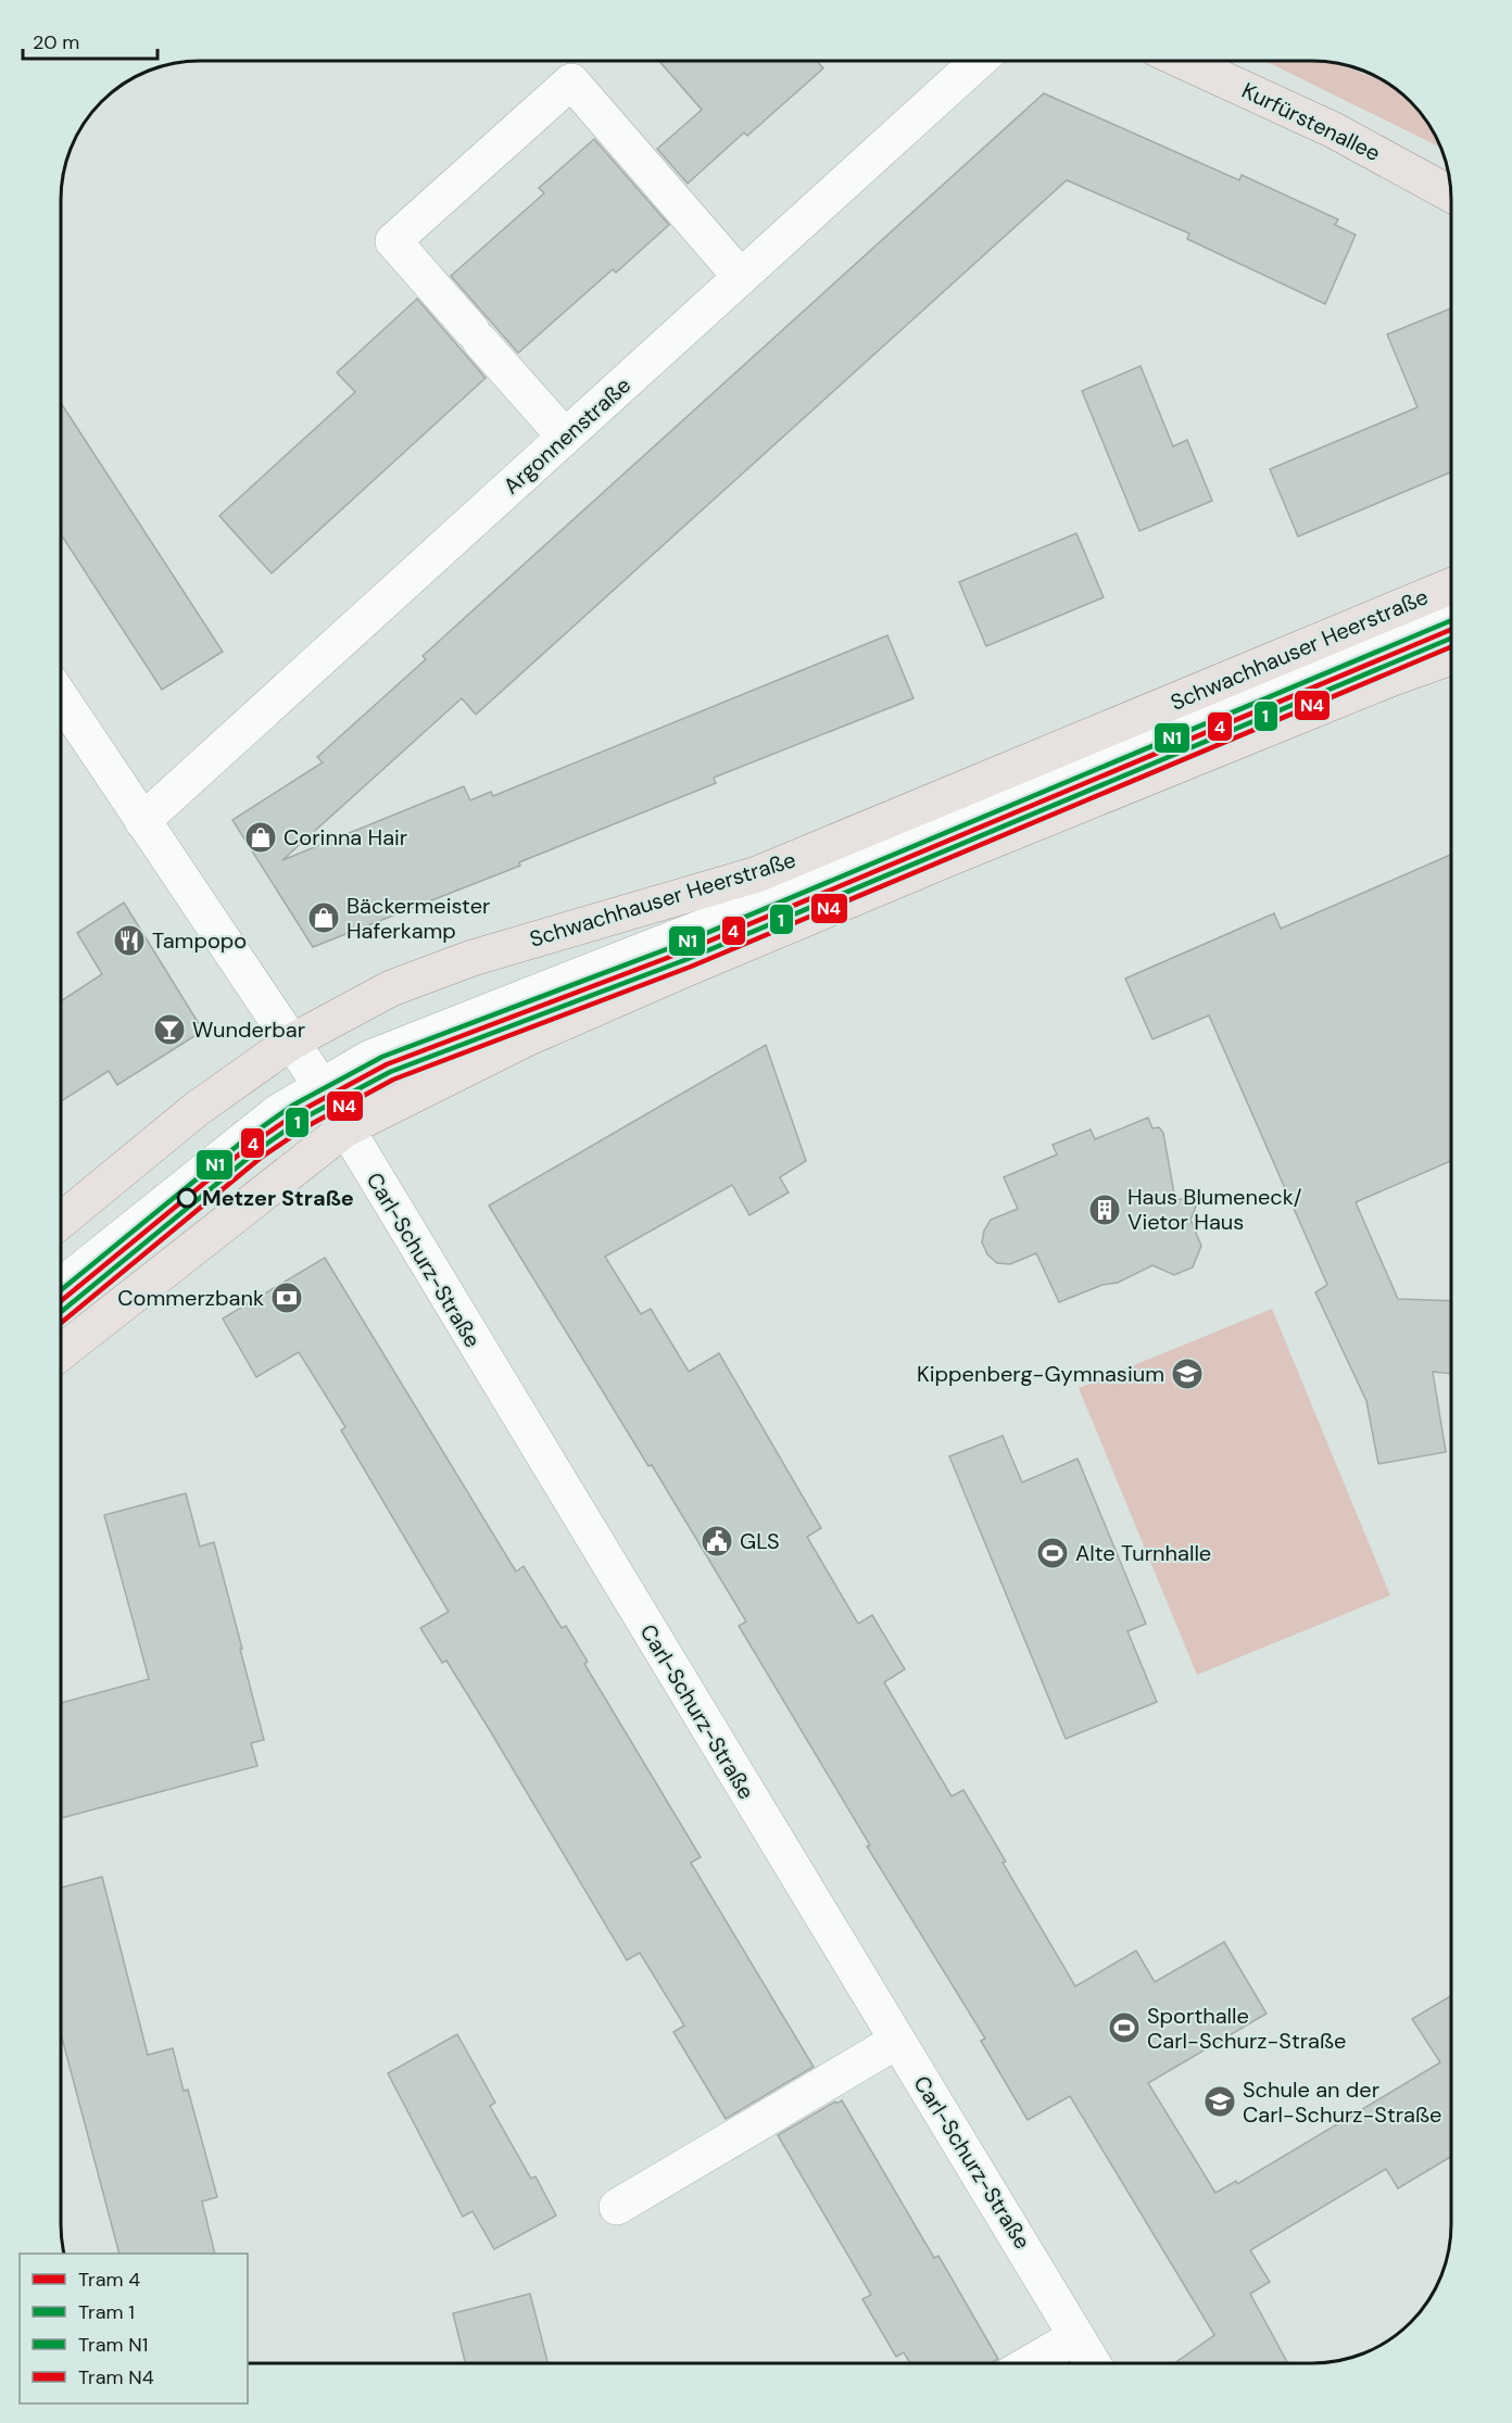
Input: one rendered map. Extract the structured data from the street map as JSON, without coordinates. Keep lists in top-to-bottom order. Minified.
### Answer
{"streets":{"main road":["Kurfürstenallee","Schwachhauser Heerstraße"],"street":["Argonnenstraße","Carl-Schurz-Straße"]},"places":{"shop":["Corinna Hair","Bäckermeister Haferkamp"],"restaurant":["Tampopo"],"bar":["Wunderbar"],"other":["Metzer Straße"],"building":["Haus Blumeneck/ Vietor Haus"],"bank":["Commerzbank"],"school or university":["Kippenberg-Gymnasium","Schule an der Carl-Schurz-Straße"],"public building":["GLS"],"sports":["Alte Turnhalle","Sporthalle Carl-Schurz-Straße"]},"lines":["tram line N1","tram line 4","tram line 1","tram line N4"],"legend":["Tram 4","Tram 1","Tram N1","Tram N4"],"scale_bar":"20 m"}
